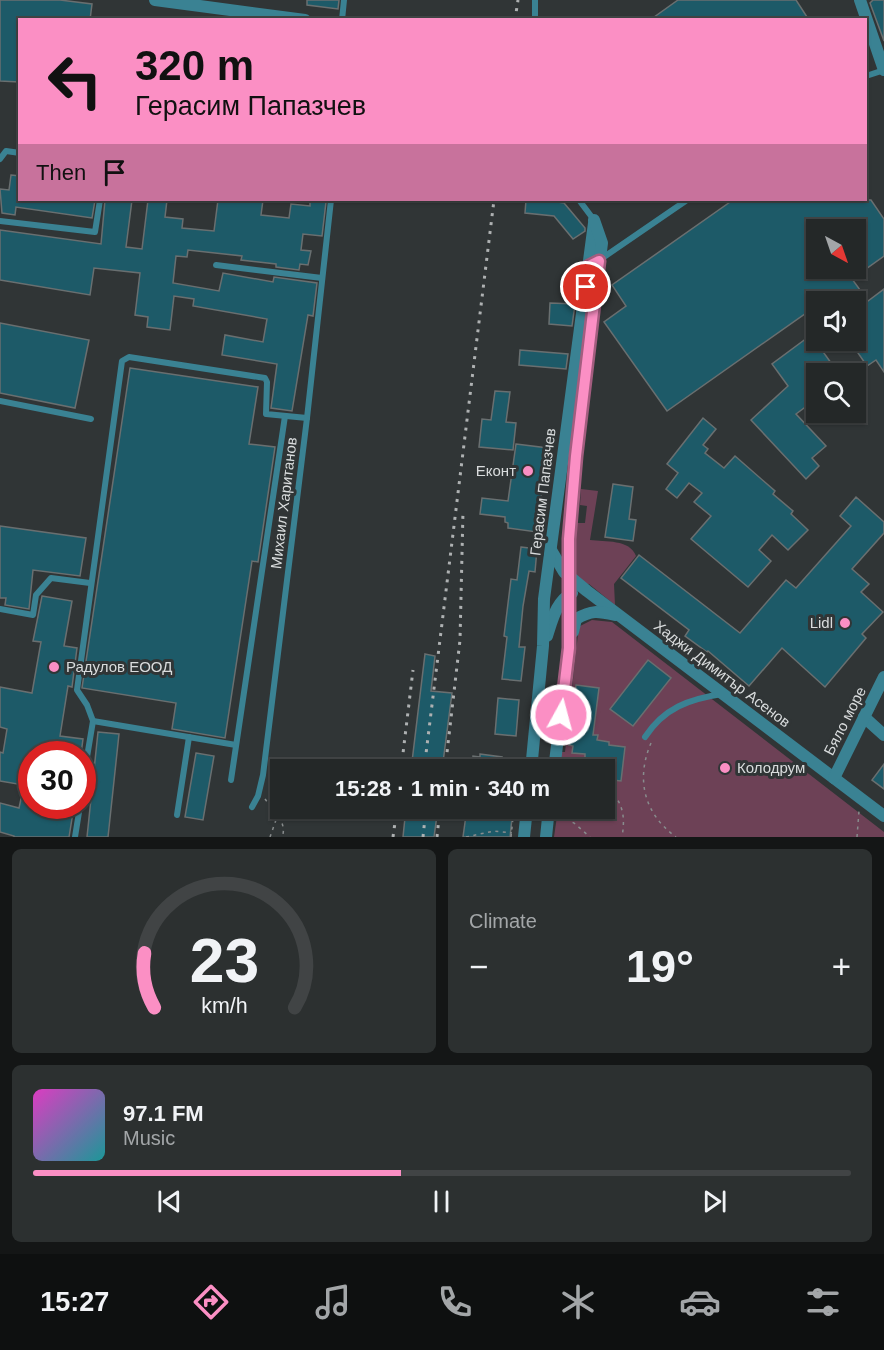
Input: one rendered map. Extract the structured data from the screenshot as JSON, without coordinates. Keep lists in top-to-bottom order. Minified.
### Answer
{"streets":{"street":["Герасим Папазчев","Хаджи Димитър Асенов","Бяло море"],"lane":["Михаил Хаританов"]},"crossings":[["Герасим Папазчев","Хаджи Димитър Асенов"],["Хаджи Димитър Асенов","Бяло море"]],"places":["Еконт","Lidl","Радулов ЕООД","Колодрум"],"north":"bottom right","page":{"turn":["320 m","Герасим Папазчев"],"then":"Then","limit":"30","trip":"15:28 · 1 min · 340 m","tile":"Climate","heat":["−","19°","+"],"song":["97.1 FM","Music"],"tabs":"15:27","gauge":["23","km/h"]}}
